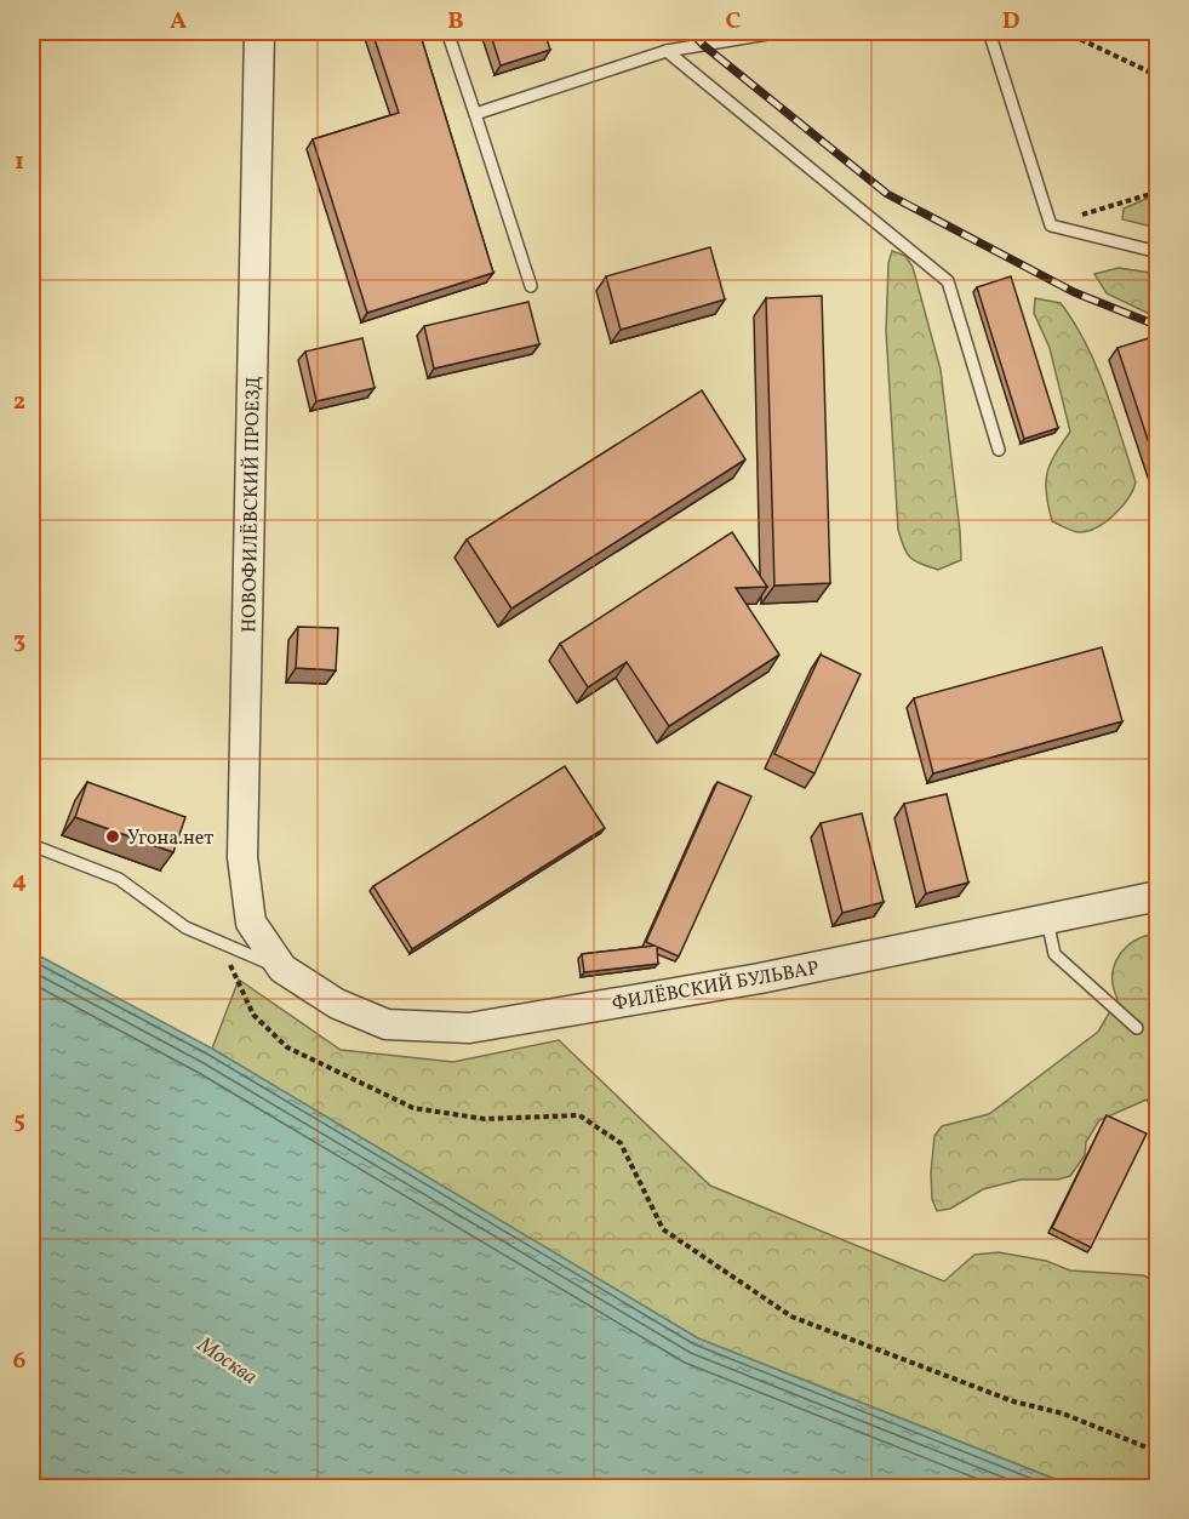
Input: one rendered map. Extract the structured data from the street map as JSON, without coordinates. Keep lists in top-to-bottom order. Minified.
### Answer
{"streets":{"street":["НОВОФИЛЁВСКИЙ ПРОЕЗД","ФИЛЁВСКИЙ БУЛЬВАР"]},"crossings":[["НОВОФИЛЁВСКИЙ ПРОЕЗД","ФИЛЁВСКИЙ БУЛЬВАР"]],"water":["Москва"],"places":["Угона.нет"],"grid":{"columns":["A","B","C","D"],"rows":["1","2","3","4","5","6"]}}
